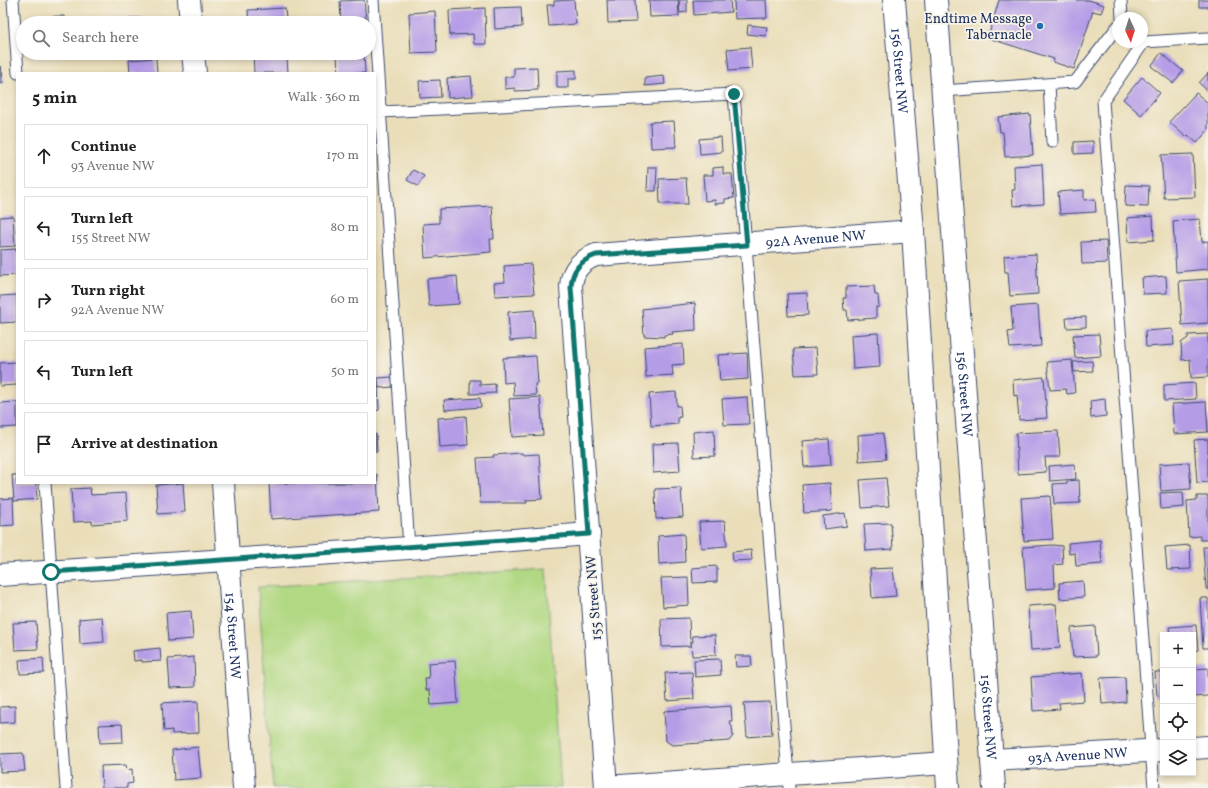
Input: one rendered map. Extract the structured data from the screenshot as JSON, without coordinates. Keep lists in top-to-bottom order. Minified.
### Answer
{"streets":{"street":["156 Street NW","92A Avenue NW","155 Street NW","154 Street NW","93A Avenue NW"]},"crossings":[["156 Street NW","92A Avenue NW"],["156 Street NW","93A Avenue NW"],["92A Avenue NW","155 Street NW"]],"places":["Endtime Message Tabernacle"],"north":"bottom","page":{"search":"Search here","heading":["5 min","Walk · 360 m"],"list":[["Continue","93 Avenue NW","170 m"],["Turn left","155 Street NW","80 m"],["Turn right","92A Avenue NW","60 m"],["Turn left","50 m"],"Arrive at destination"],"map_buttons":["+","−"]}}
